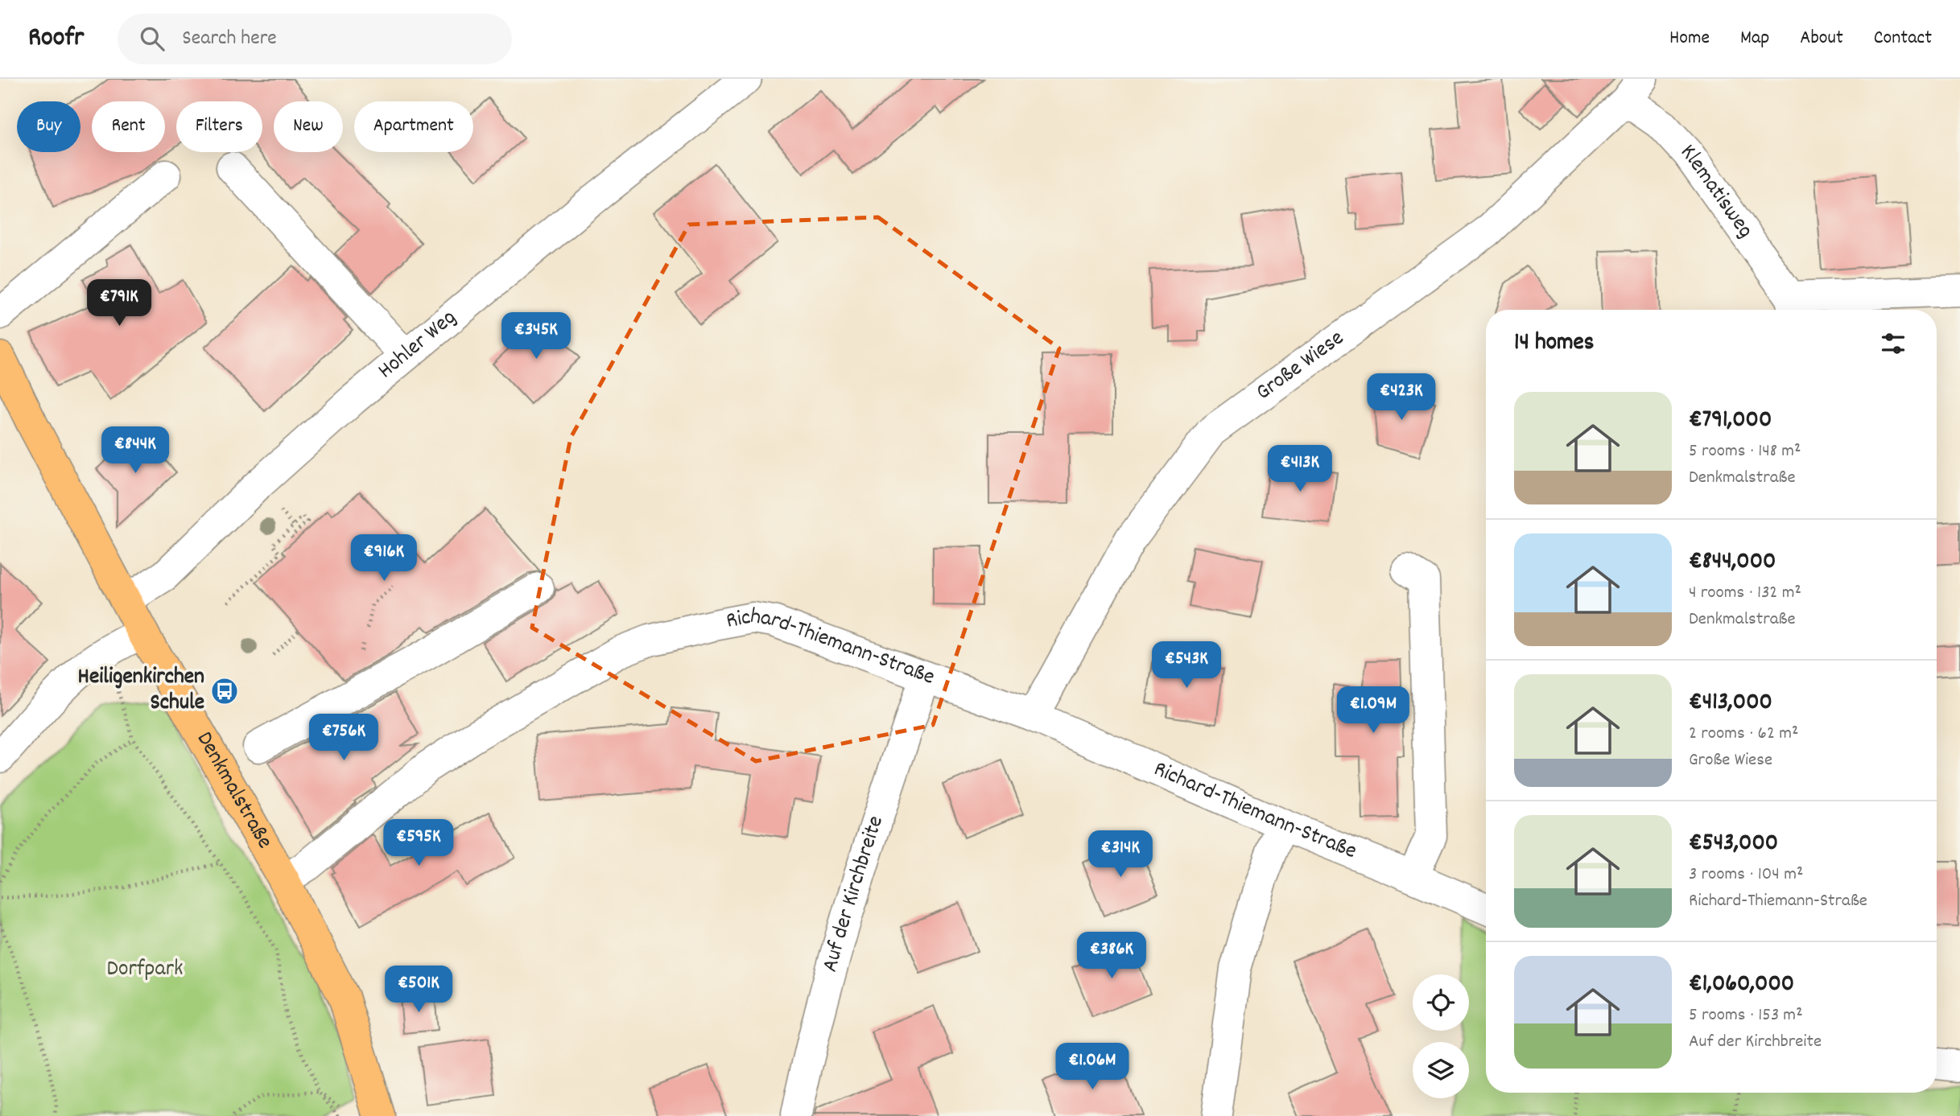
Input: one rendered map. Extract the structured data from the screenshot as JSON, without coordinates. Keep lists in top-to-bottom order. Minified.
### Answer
{"streets":{"main road":["Denkmalstraße"],"street":["Klematisweg","Hohler Weg","Große Wiese","Richard-Thiemann-Straße","Auf der Kirchbreite"]},"crossings":[["Klematisweg","Große Wiese"],["Hohler Weg","Denkmalstraße"],["Große Wiese","Richard-Thiemann-Straße"],["Richard-Thiemann-Straße","Denkmalstraße"],["Richard-Thiemann-Straße","Auf der Kirchbreite"]],"parks":["Dorfpark"],"places":{"bus stop":["Heiligenkirchen Schule"]},"page":{"header":"Roofr","search":"Search here","nav":["Home","Map","About","Contact"],"chip":["Buy","Rent","Filters","New","Apartment"],"price":["€791K","€345K","€423K","€844K","€413K","€916K","€543K","€1.09M","€756K","€595K","€314K","€386K","€501K","€1.06M"],"heading":"14 homes","list":[{"name":"€791,000","note":"5 rooms · 148 m² · Denkmalstraße"},{"name":"€844,000","note":"4 rooms · 132 m² · Denkmalstraße"},{"name":"€413,000","note":"2 rooms · 62 m² · Große Wiese"},{"name":"€543,000","note":"3 rooms · 104 m² · Richard-Thiemann-Straße"},{"name":"€1,060,000","note":"5 rooms · 153 m² · Auf der Kirchbreite"}]}}
